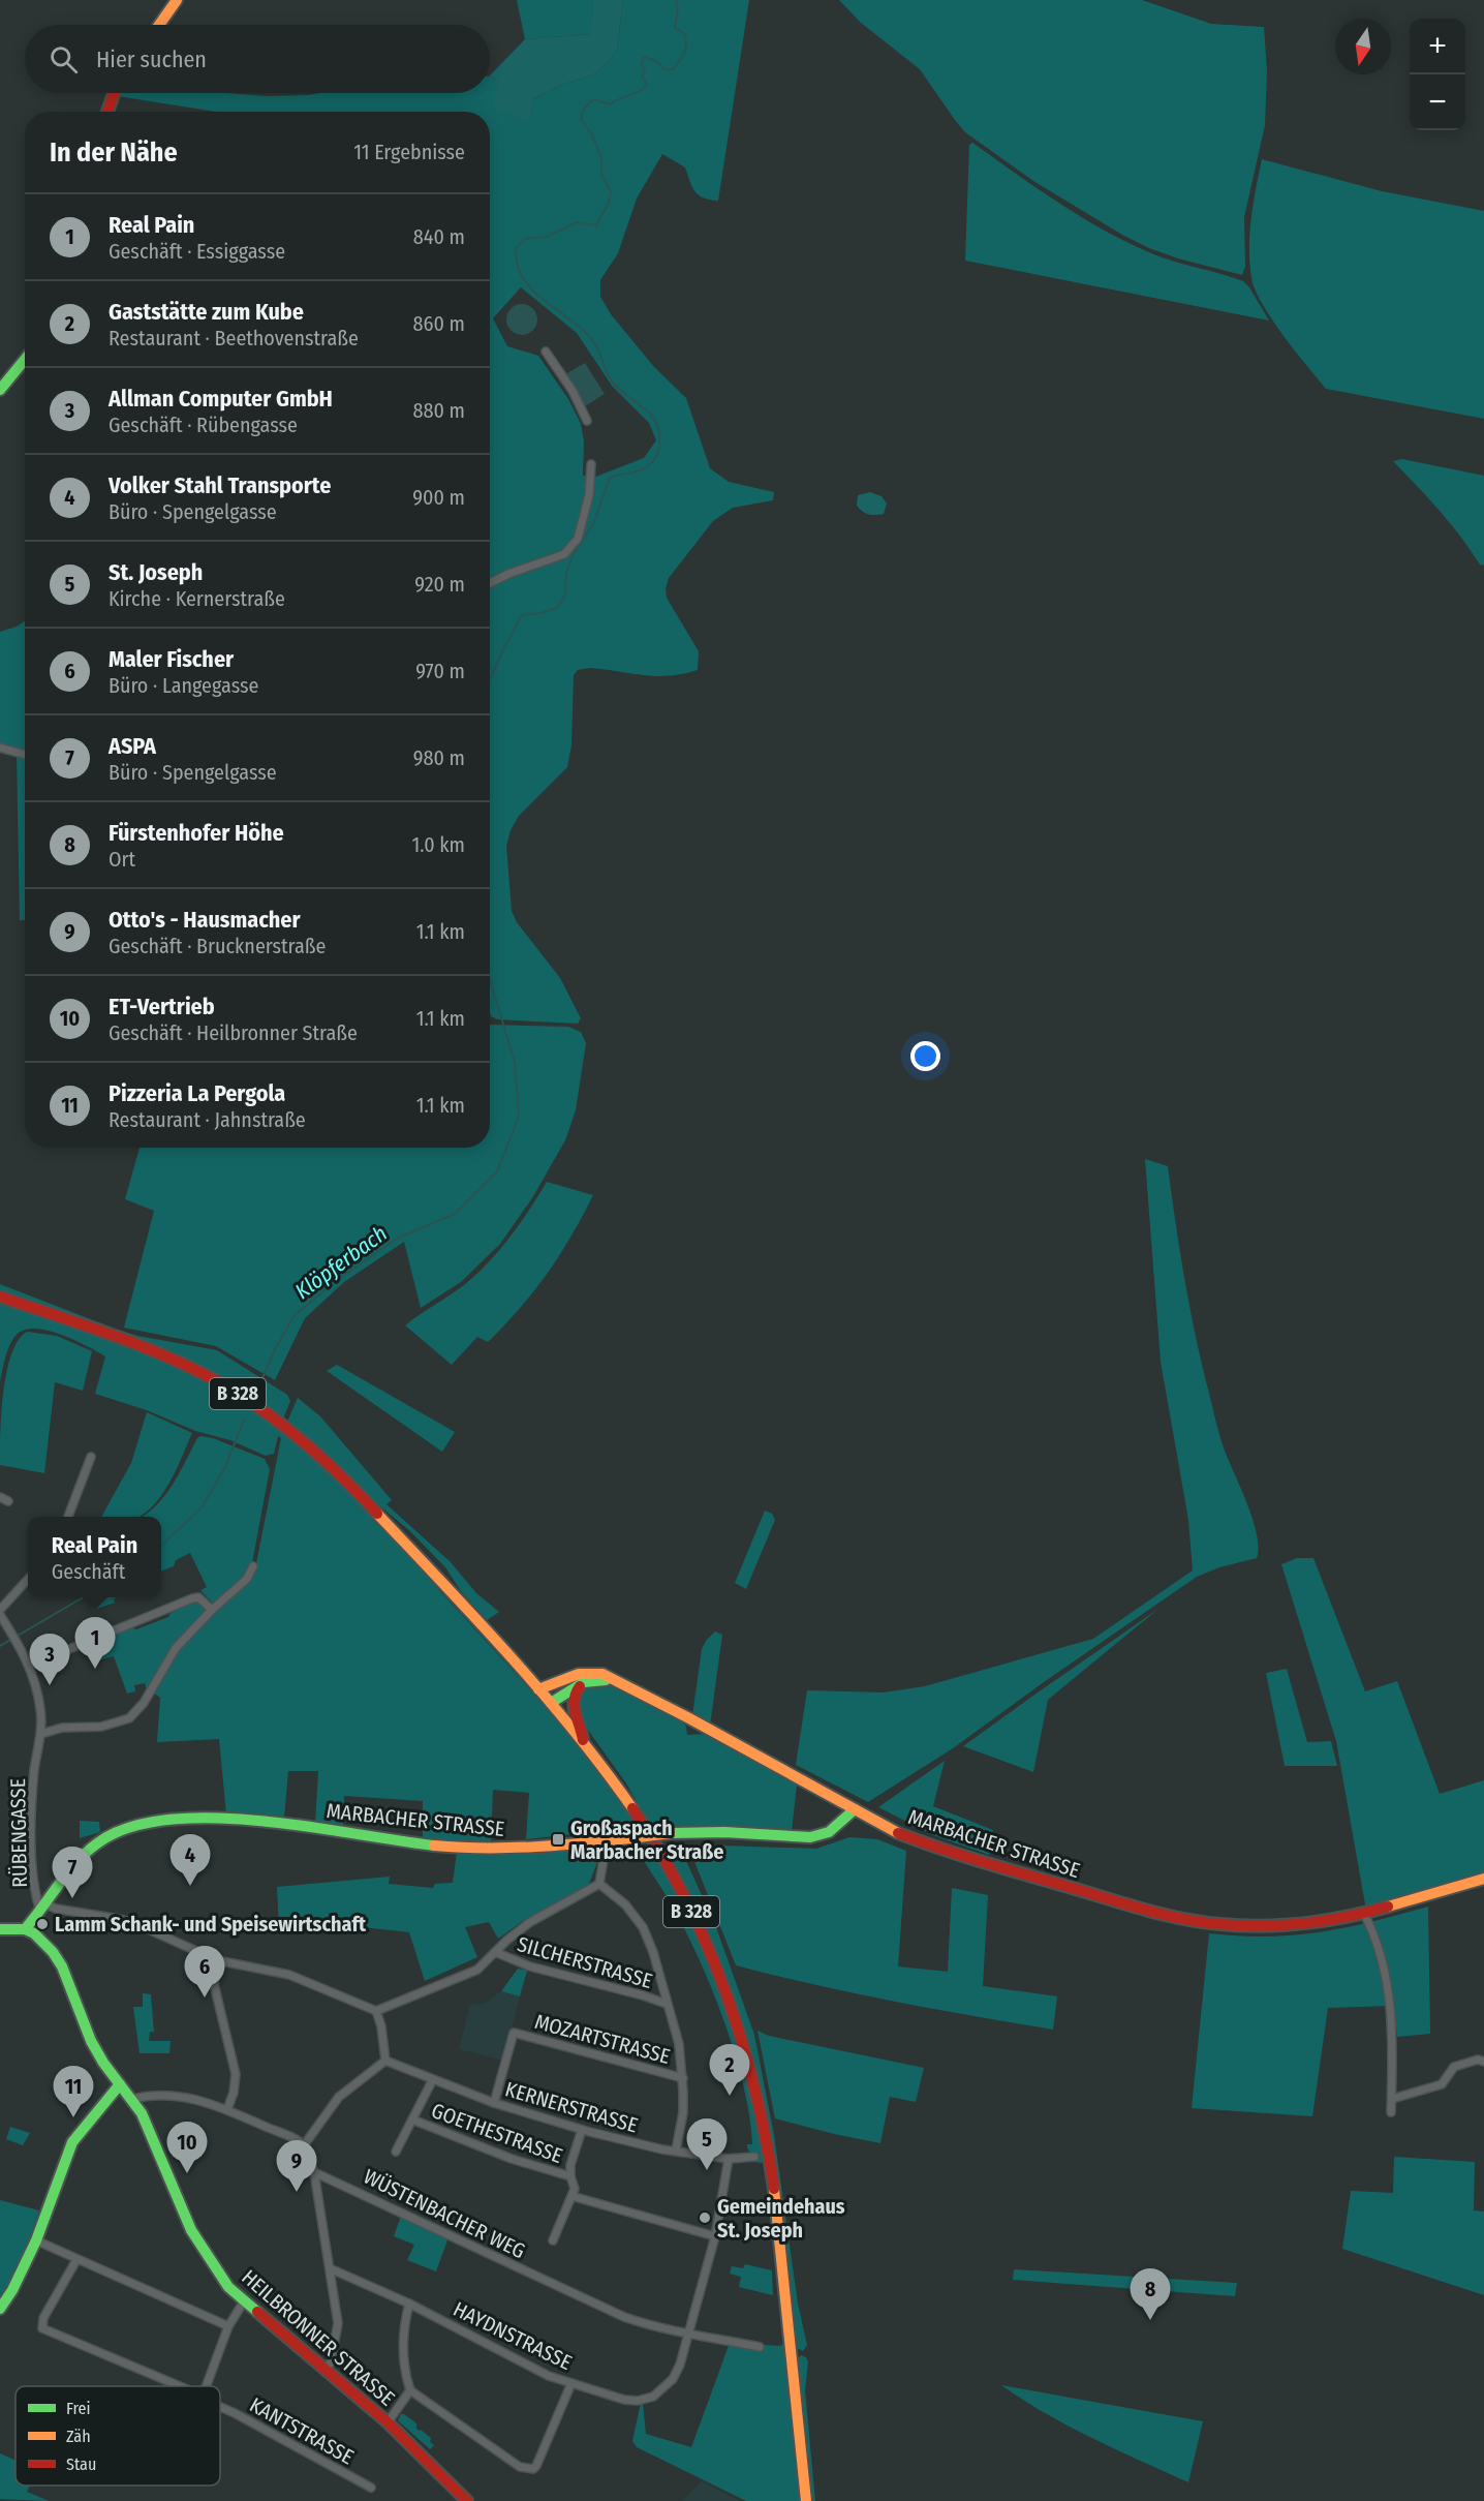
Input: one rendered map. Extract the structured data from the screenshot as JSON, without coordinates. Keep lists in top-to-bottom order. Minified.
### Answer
{"streets":{"main road":["B 328","MARBACHER STRASSE","HEILBRONNER STRASSE"],"street":["RÜBENGASSE","SILCHERSTRASSE","MOZARTSTRASSE","KERNERSTRASSE","GOETHESTRASSE","WÜSTENBACHER WEG","HAYDNSTRASSE","KANTSTRASSE"]},"crossings":[["MARBACHER STRASSE","RÜBENGASSE"],["MARBACHER STRASSE","HEILBRONNER STRASSE"],["MOZARTSTRASSE","KERNERSTRASSE"],["KERNERSTRASSE","HAYDNSTRASSE"],["WÜSTENBACHER WEG","HAYDNSTRASSE"]],"water":["Klöpferbach"],"places":{"transit":["Großaspach Marbacher Straße"],"other":["Lamm Schank- und Speisewirtschaft","Gemeindehaus St. Joseph"]},"legend":["Frei","Zäh","Stau"],"north":"bottom","page":{"map_buttons":["+","−"],"search":"Hier suchen","heading":["In der Nähe","11 Ergebnisse"],"list":[{"mark":"1","name":"Real Pain","note":"Geschäft · Essiggasse","value":"840 m"},{"mark":"2","name":"Gaststätte zum Kube","note":"Restaurant · Beethovenstraße","value":"860 m"},{"mark":"3","name":"Allman Computer GmbH","note":"Geschäft · Rübengasse","value":"880 m"},{"mark":"4","name":"Volker Stahl Transporte","note":"Büro · Spengelgasse","value":"900 m"},{"mark":"5","name":"St. Joseph","note":"Kirche · Kernerstraße","value":"920 m"},{"mark":"6","name":"Maler Fischer","note":"Büro · Langegasse","value":"970 m"},{"mark":"7","name":"ASPA","note":"Büro · Spengelgasse","value":"980 m"},{"mark":"8","name":"Fürstenhofer Höhe","note":"Ort","value":"1.0 km"},{"mark":"9","name":"Otto's - Hausmacher","note":"Geschäft · Brucknerstraße","value":"1.1 km"},{"mark":"10","name":"ET-Vertrieb","note":"Geschäft · Heilbronner Straße","value":"1.1 km"},{"mark":"11","name":"Pizzeria La Pergola","note":"Restaurant · Jahnstraße","value":"1.1 km"}],"popup":["Real Pain","Geschäft"],"pins":["1","3","4","7","6","2","11","5","10","9","8"]}}
